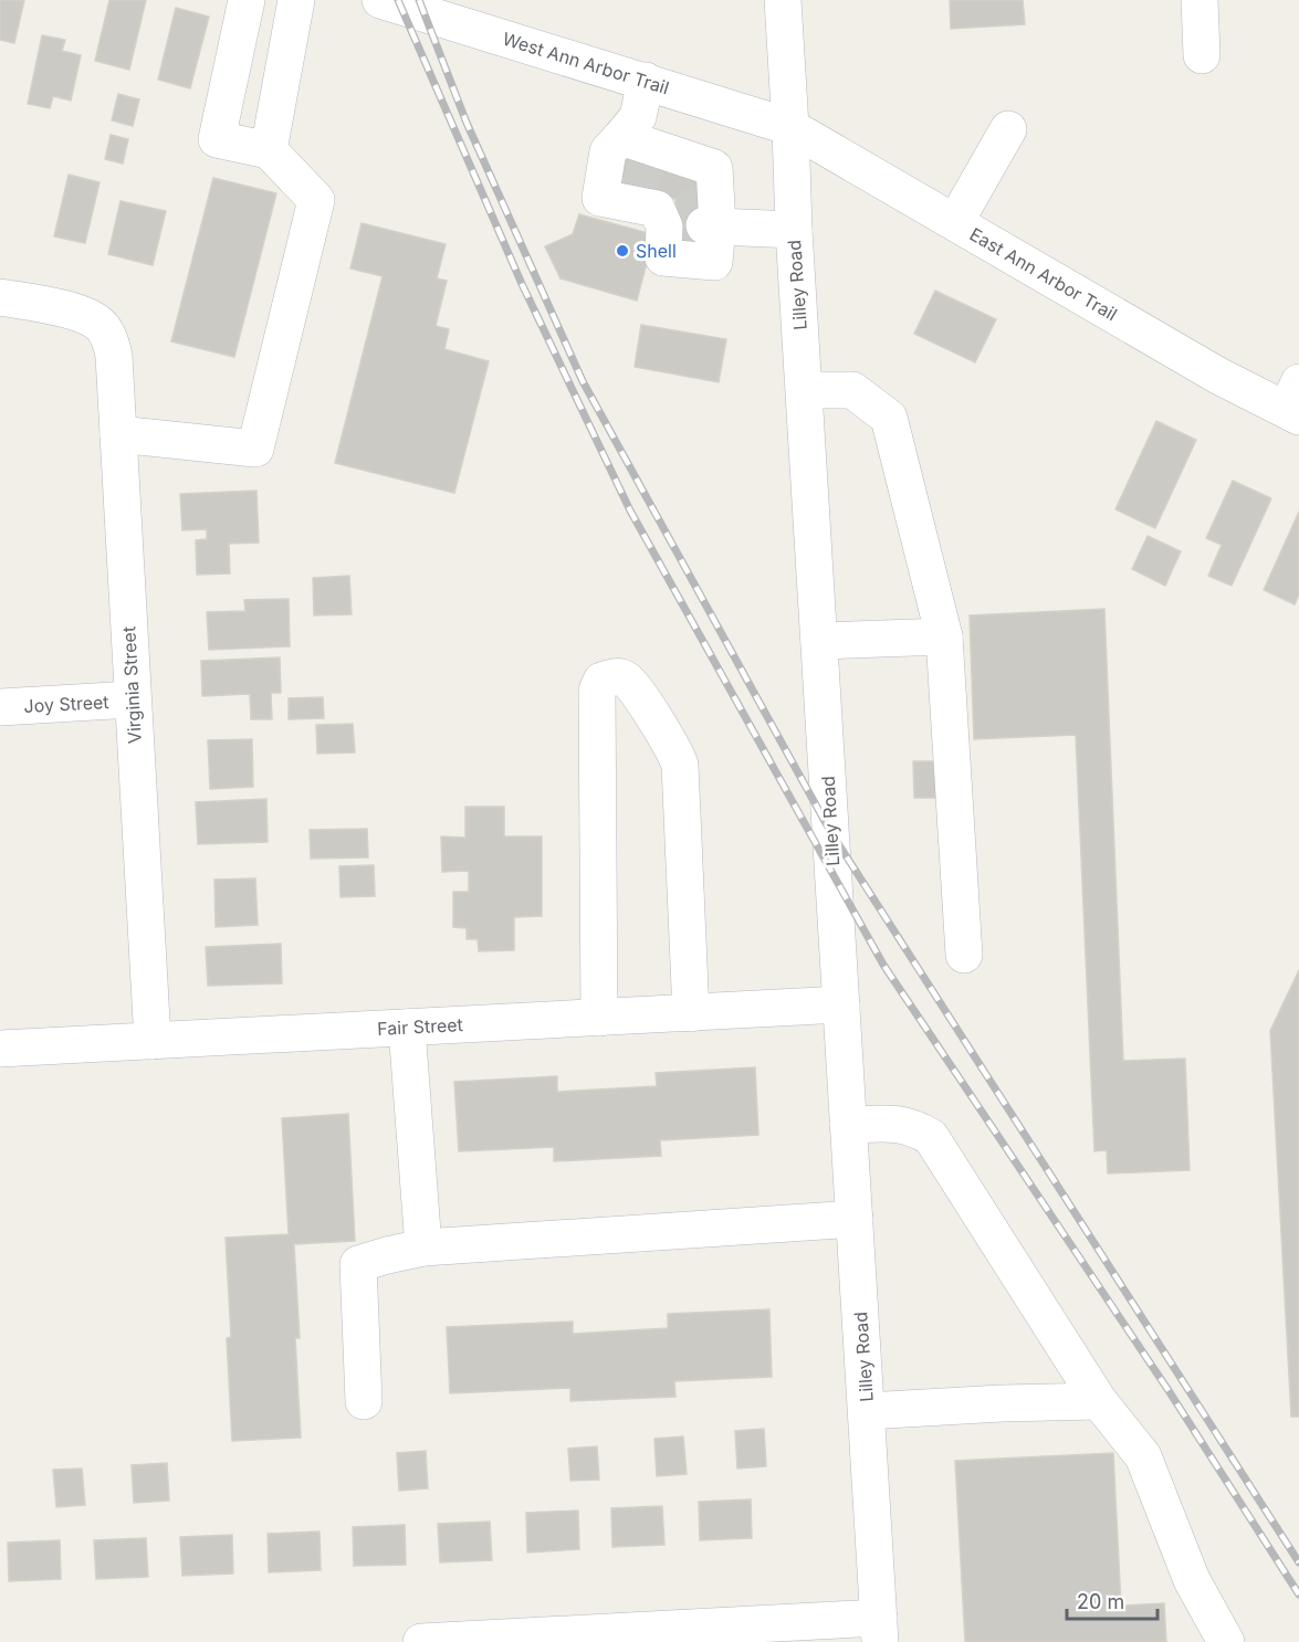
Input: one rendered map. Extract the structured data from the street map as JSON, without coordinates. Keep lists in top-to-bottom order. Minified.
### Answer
{"streets":{"street":["West Ann Arbor Trail","East Ann Arbor Trail","Lilley Road","Virginia Street","Joy Street","Fair Street"]},"crossings":[["West Ann Arbor Trail","East Ann Arbor Trail"],["West Ann Arbor Trail","Lilley Road"],["East Ann Arbor Trail","Lilley Road"],["Lilley Road","Fair Street"],["Virginia Street","Joy Street"],["Virginia Street","Fair Street"]],"places":["Shell"],"scale_bar":"20 m"}
